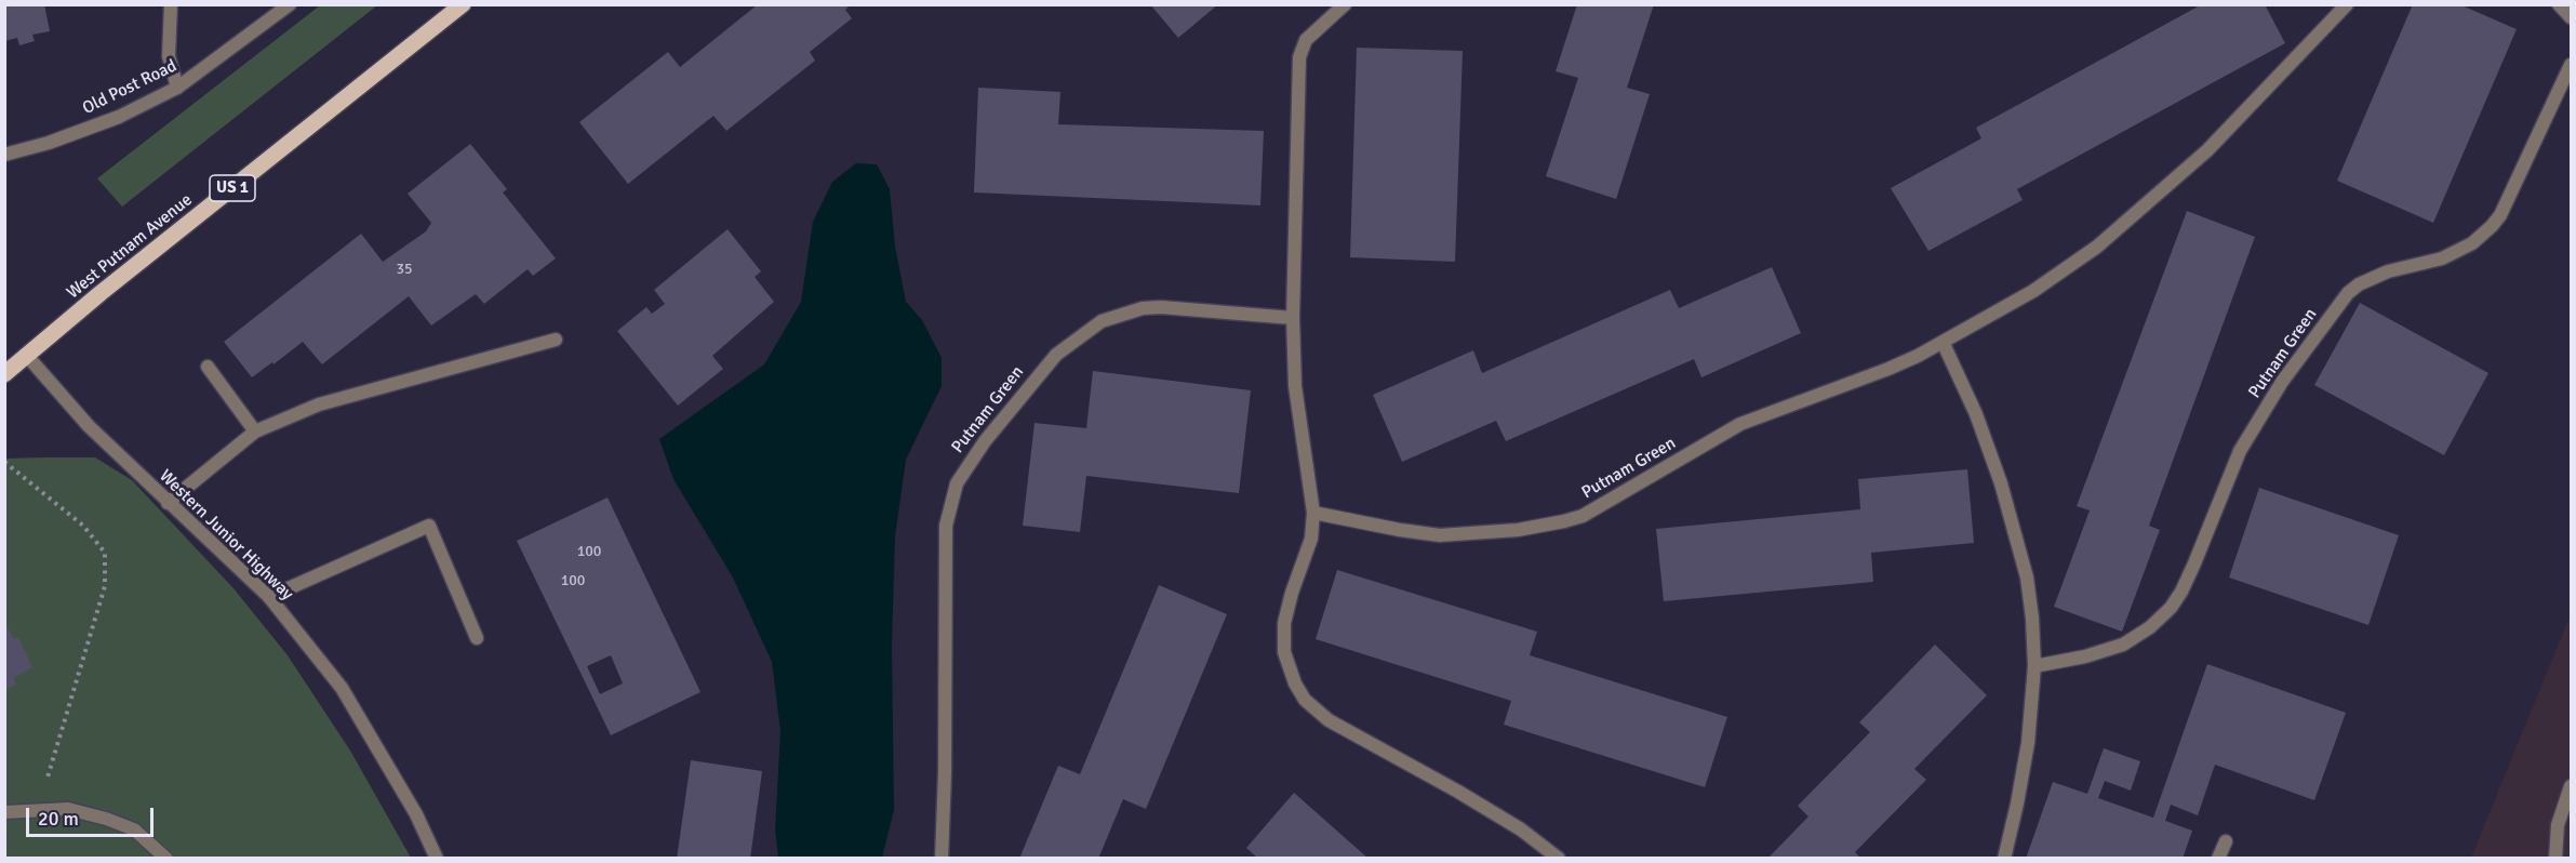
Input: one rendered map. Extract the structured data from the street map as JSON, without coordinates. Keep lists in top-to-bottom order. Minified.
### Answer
{"streets":{"main road":["US 1","West Putnam Avenue"],"street":["Old Post Road","Putnam Green","Western Junior Highway"]},"crossings":[["West Putnam Avenue","Western Junior Highway"]],"house_numbers":["35","100","100"],"scale_bar":"20 m"}
